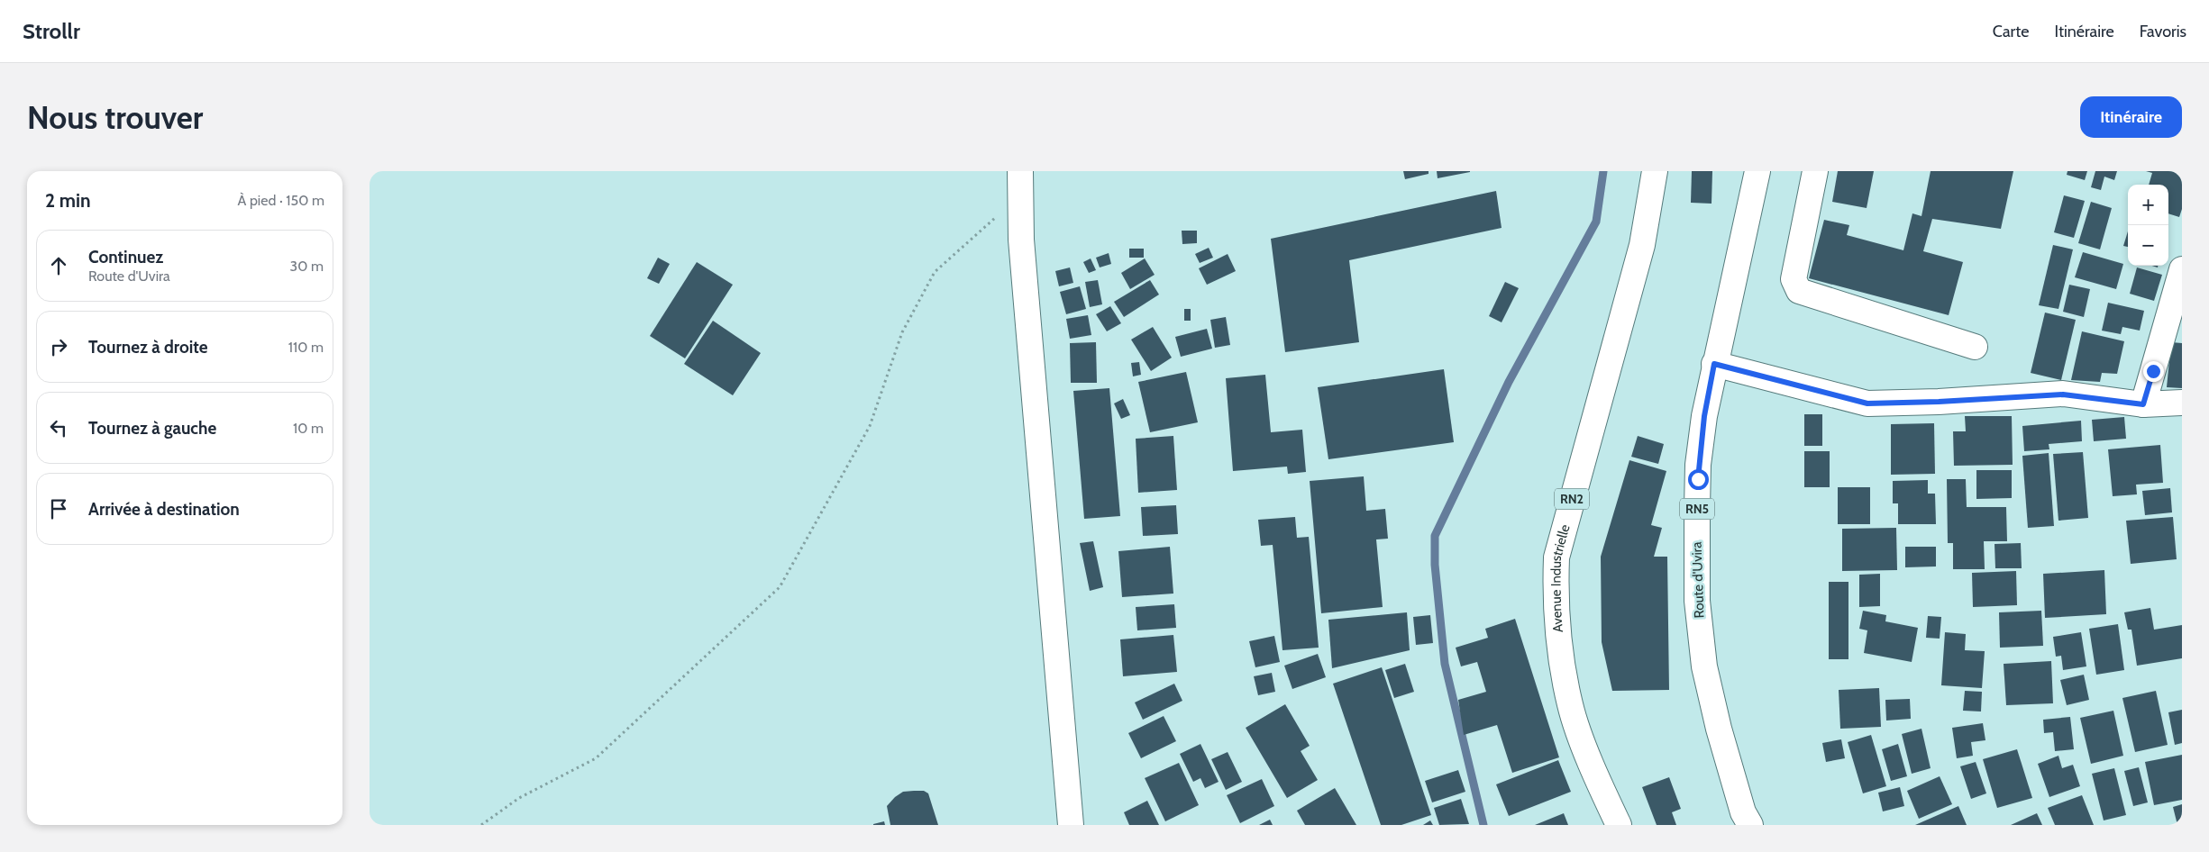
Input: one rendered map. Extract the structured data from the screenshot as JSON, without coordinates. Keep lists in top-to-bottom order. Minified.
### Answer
{"streets":{"main road":["RN2","RN5","Avenue Industrielle","Route d'Uvira"]},"page":{"header":"Strollr","nav":["Carte","Itinéraire","Favoris"],"buttons":"Itinéraire","title":"Nous trouver","heading":["2 min","À pied · 150 m"],"map_buttons":["+","−"],"list":[["Continuez","Route d'Uvira","30 m"],["Tournez à droite","110 m"],["Tournez à gauche","10 m"],"Arrivée à destination"]}}
